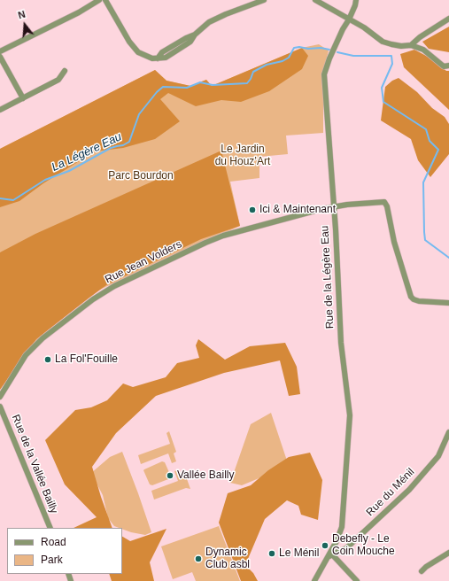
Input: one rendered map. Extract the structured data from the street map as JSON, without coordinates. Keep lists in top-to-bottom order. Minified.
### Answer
{"streets":{"street":["Rue Jean Volders","Rue de la Légère Eau","Rue de la Vallée Bailly","Rue du Ménil"]},"crossings":[["Rue Jean Volders","Rue de la Légère Eau"],["Rue de la Légère Eau","Rue du Ménil"]],"water":["La Légère Eau"],"parks":["Le Jardin du Houz’Art","Parc Bourdon"],"places":["Ici & Maintenant","La Fol'Fouille","Vallée Bailly","Debefly - Le Coin Mouche","Le Ménil","Dynamic Club asbl"],"legend":["Road","Park"],"north":"top"}
